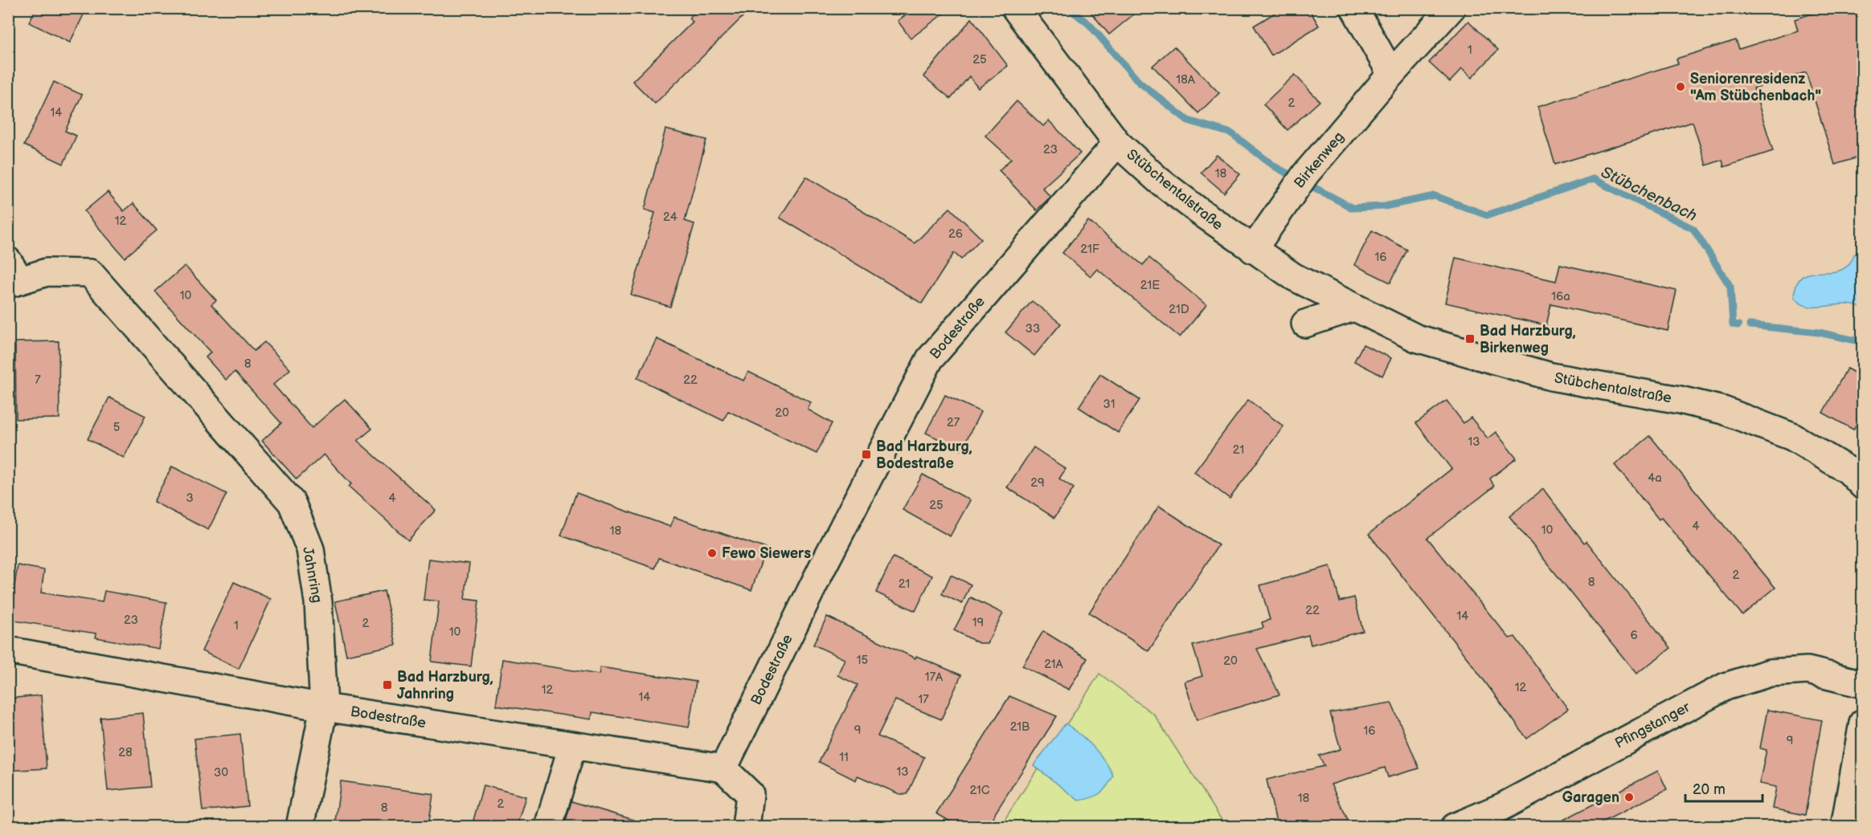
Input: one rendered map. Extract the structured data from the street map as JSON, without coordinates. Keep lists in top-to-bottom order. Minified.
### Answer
{"streets":{"street":["Birkenweg","Stübchentalstraße","Bodestraße","Jahnring","Pfingstanger"]},"crossings":[["Birkenweg","Stübchentalstraße"],["Stübchentalstraße","Bodestraße"],["Bodestraße","Jahnring"]],"water":["Stübchenbach"],"places":{"other":["Seniorenresidenz \"Am Stübchenbach\"","Fewo Siewers","Garagen"],"transit":["Bad Harzburg, Birkenweg","Bad Harzburg, Bodestraße","Bad Harzburg, Jahnring"]},"house_numbers":["1","25","18A","2","14","23","18","24","12","26","21F","16","21E","10","16a","21D","33","8","7","22","31","20","27","5","13","21","4a","29","3","4","25","4","10","18","2","8","21","22","14","23","19","2","1","10","6","15","20","21A","17A","12","12","14","17","21B","9","16","9","28","11","13","30","21C","18","2","8"],"scale_bar":"20 m"}
